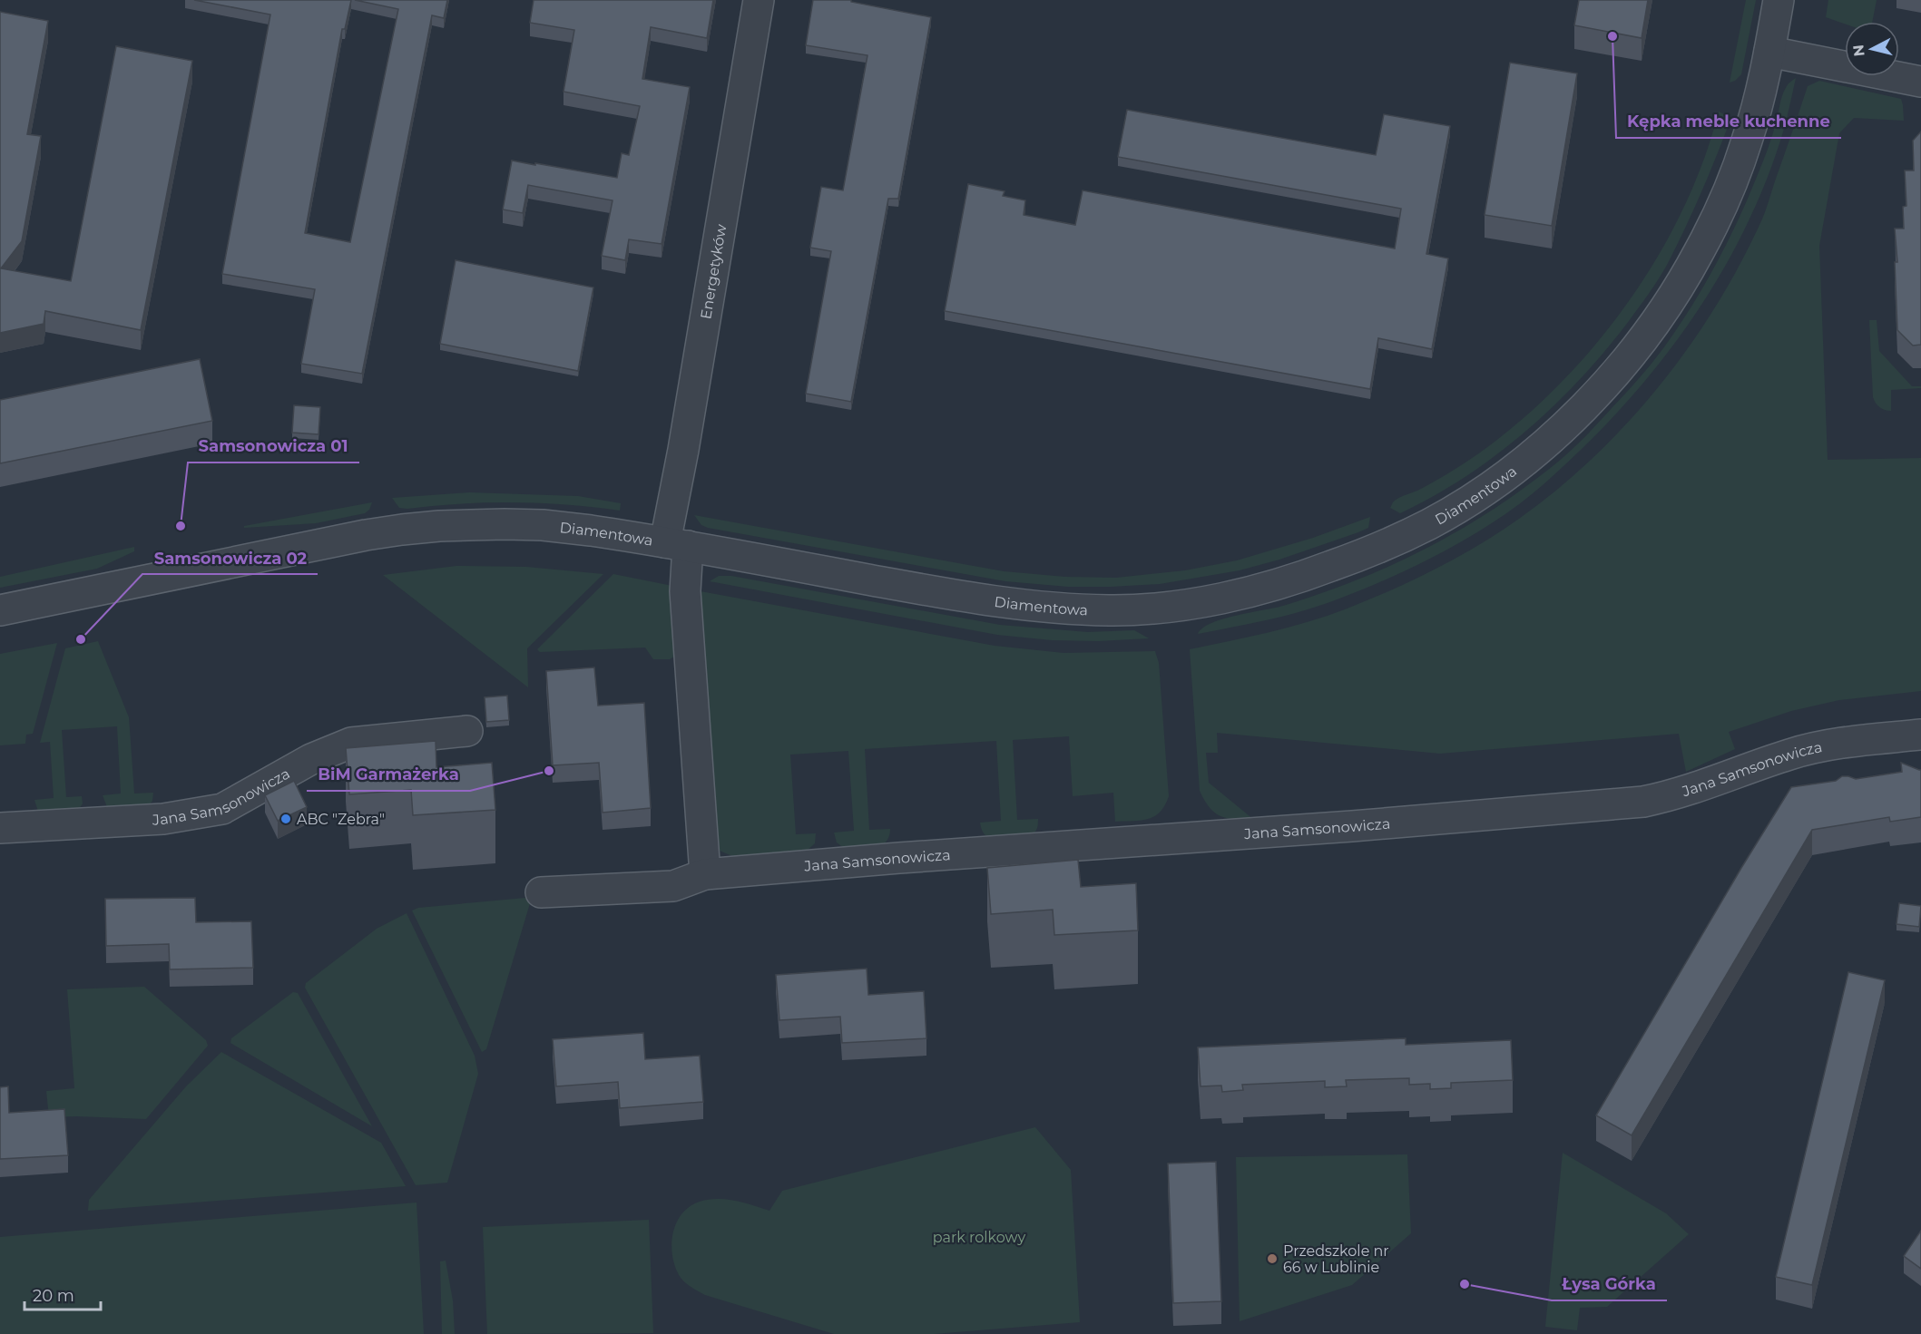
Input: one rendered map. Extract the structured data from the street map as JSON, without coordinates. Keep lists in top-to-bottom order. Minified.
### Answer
{"streets":{"street":["Energetyków","Diamentowa","Jana Samsonowicza"]},"crossings":[["Energetyków","Diamentowa"],["Energetyków","Jana Samsonowicza"]],"parks":["park rolkowy"],"places":["Kępka meble kuchenne","Samsonowicza 01","Samsonowicza 02","BiM Garmażerka","ABC \"Zebra\"","Przedszkole nr 66 w Lublinie","Łysa Górka"],"scale_bar":"20 m","north":"left"}
